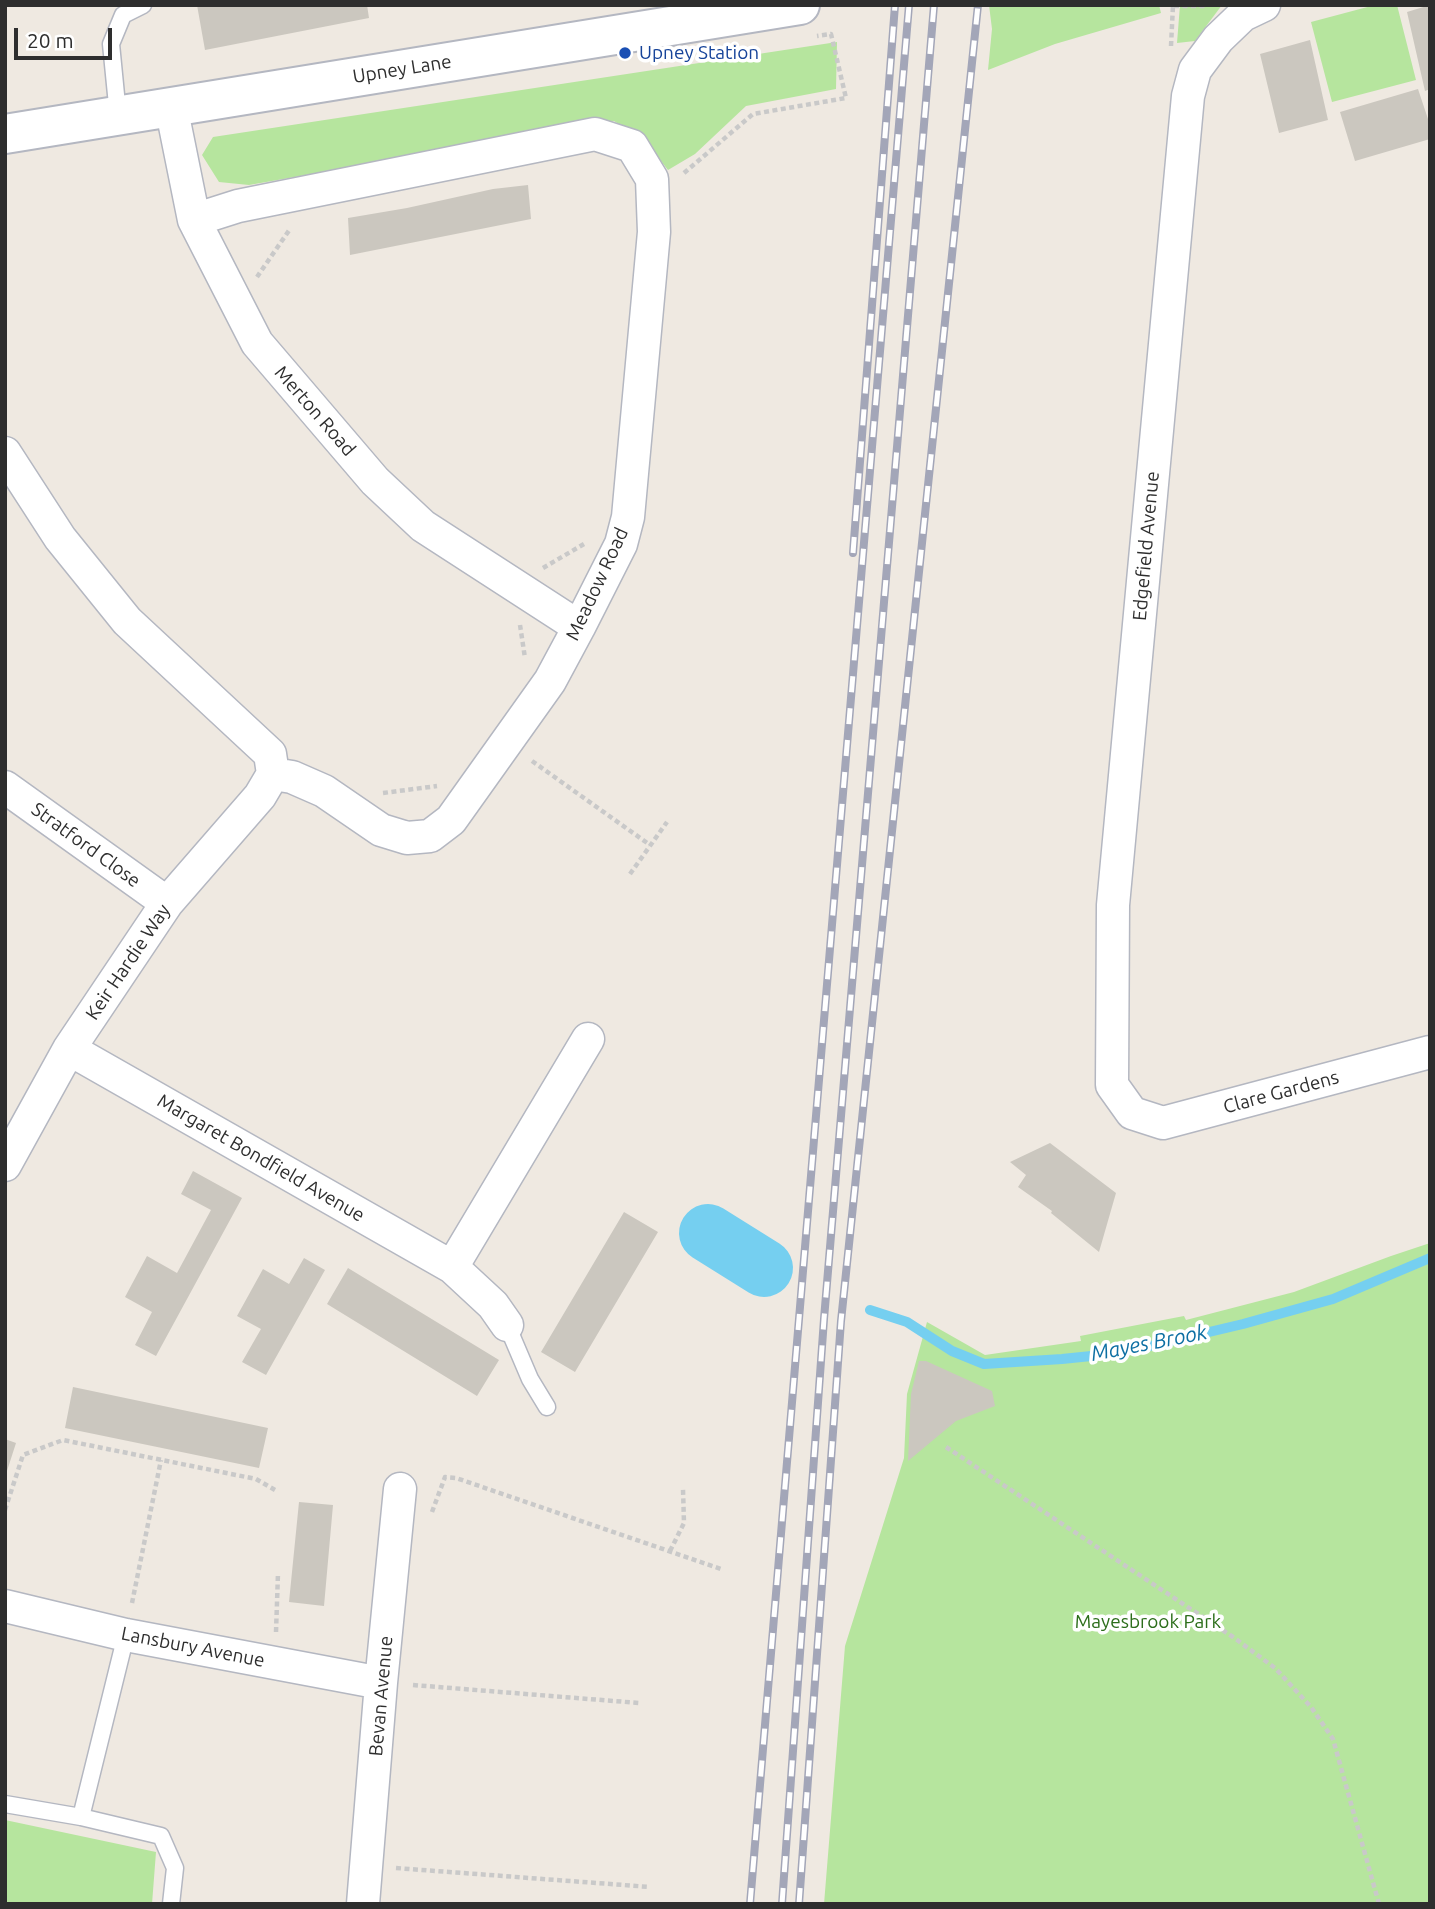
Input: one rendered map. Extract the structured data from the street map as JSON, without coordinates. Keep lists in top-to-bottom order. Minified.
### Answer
{"streets":{"street":["Upney Lane","Merton Road","Edgefield Avenue","Meadow Road","Stratford Close","Keir Hardie Way","Clare Gardens","Margaret Bondfield Avenue","Lansbury Avenue","Bevan Avenue"]},"crossings":[["Upney Lane","Merton Road"],["Merton Road","Meadow Road"],["Edgefield Avenue","Clare Gardens"],["Meadow Road","Keir Hardie Way"],["Stratford Close","Keir Hardie Way"],["Keir Hardie Way","Margaret Bondfield Avenue"],["Lansbury Avenue","Bevan Avenue"]],"water":["Mayes Brook"],"parks":["Mayesbrook Park"],"places":["Upney Station"],"scale_bar":"20 m"}
